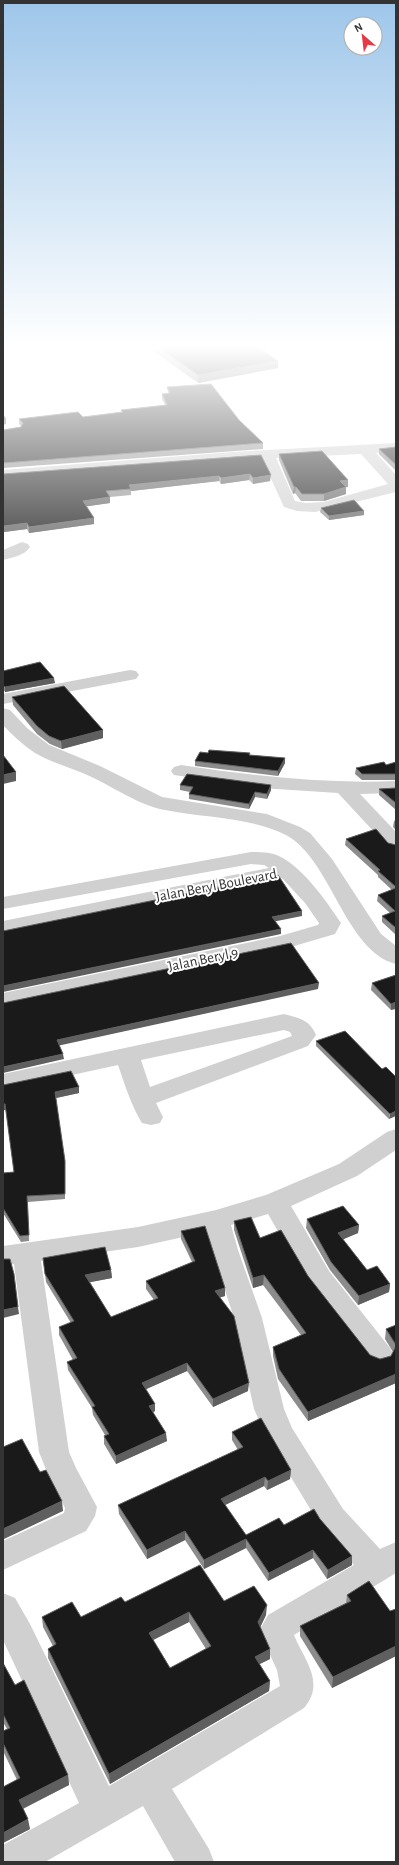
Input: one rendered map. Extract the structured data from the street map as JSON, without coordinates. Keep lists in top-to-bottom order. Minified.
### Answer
{"streets":{"street":["Jalan Beryl Boulevard","Jalan Beryl 9"]},"crossings":[["Jalan Beryl Boulevard","Jalan Beryl 9"]],"north":"top left"}
